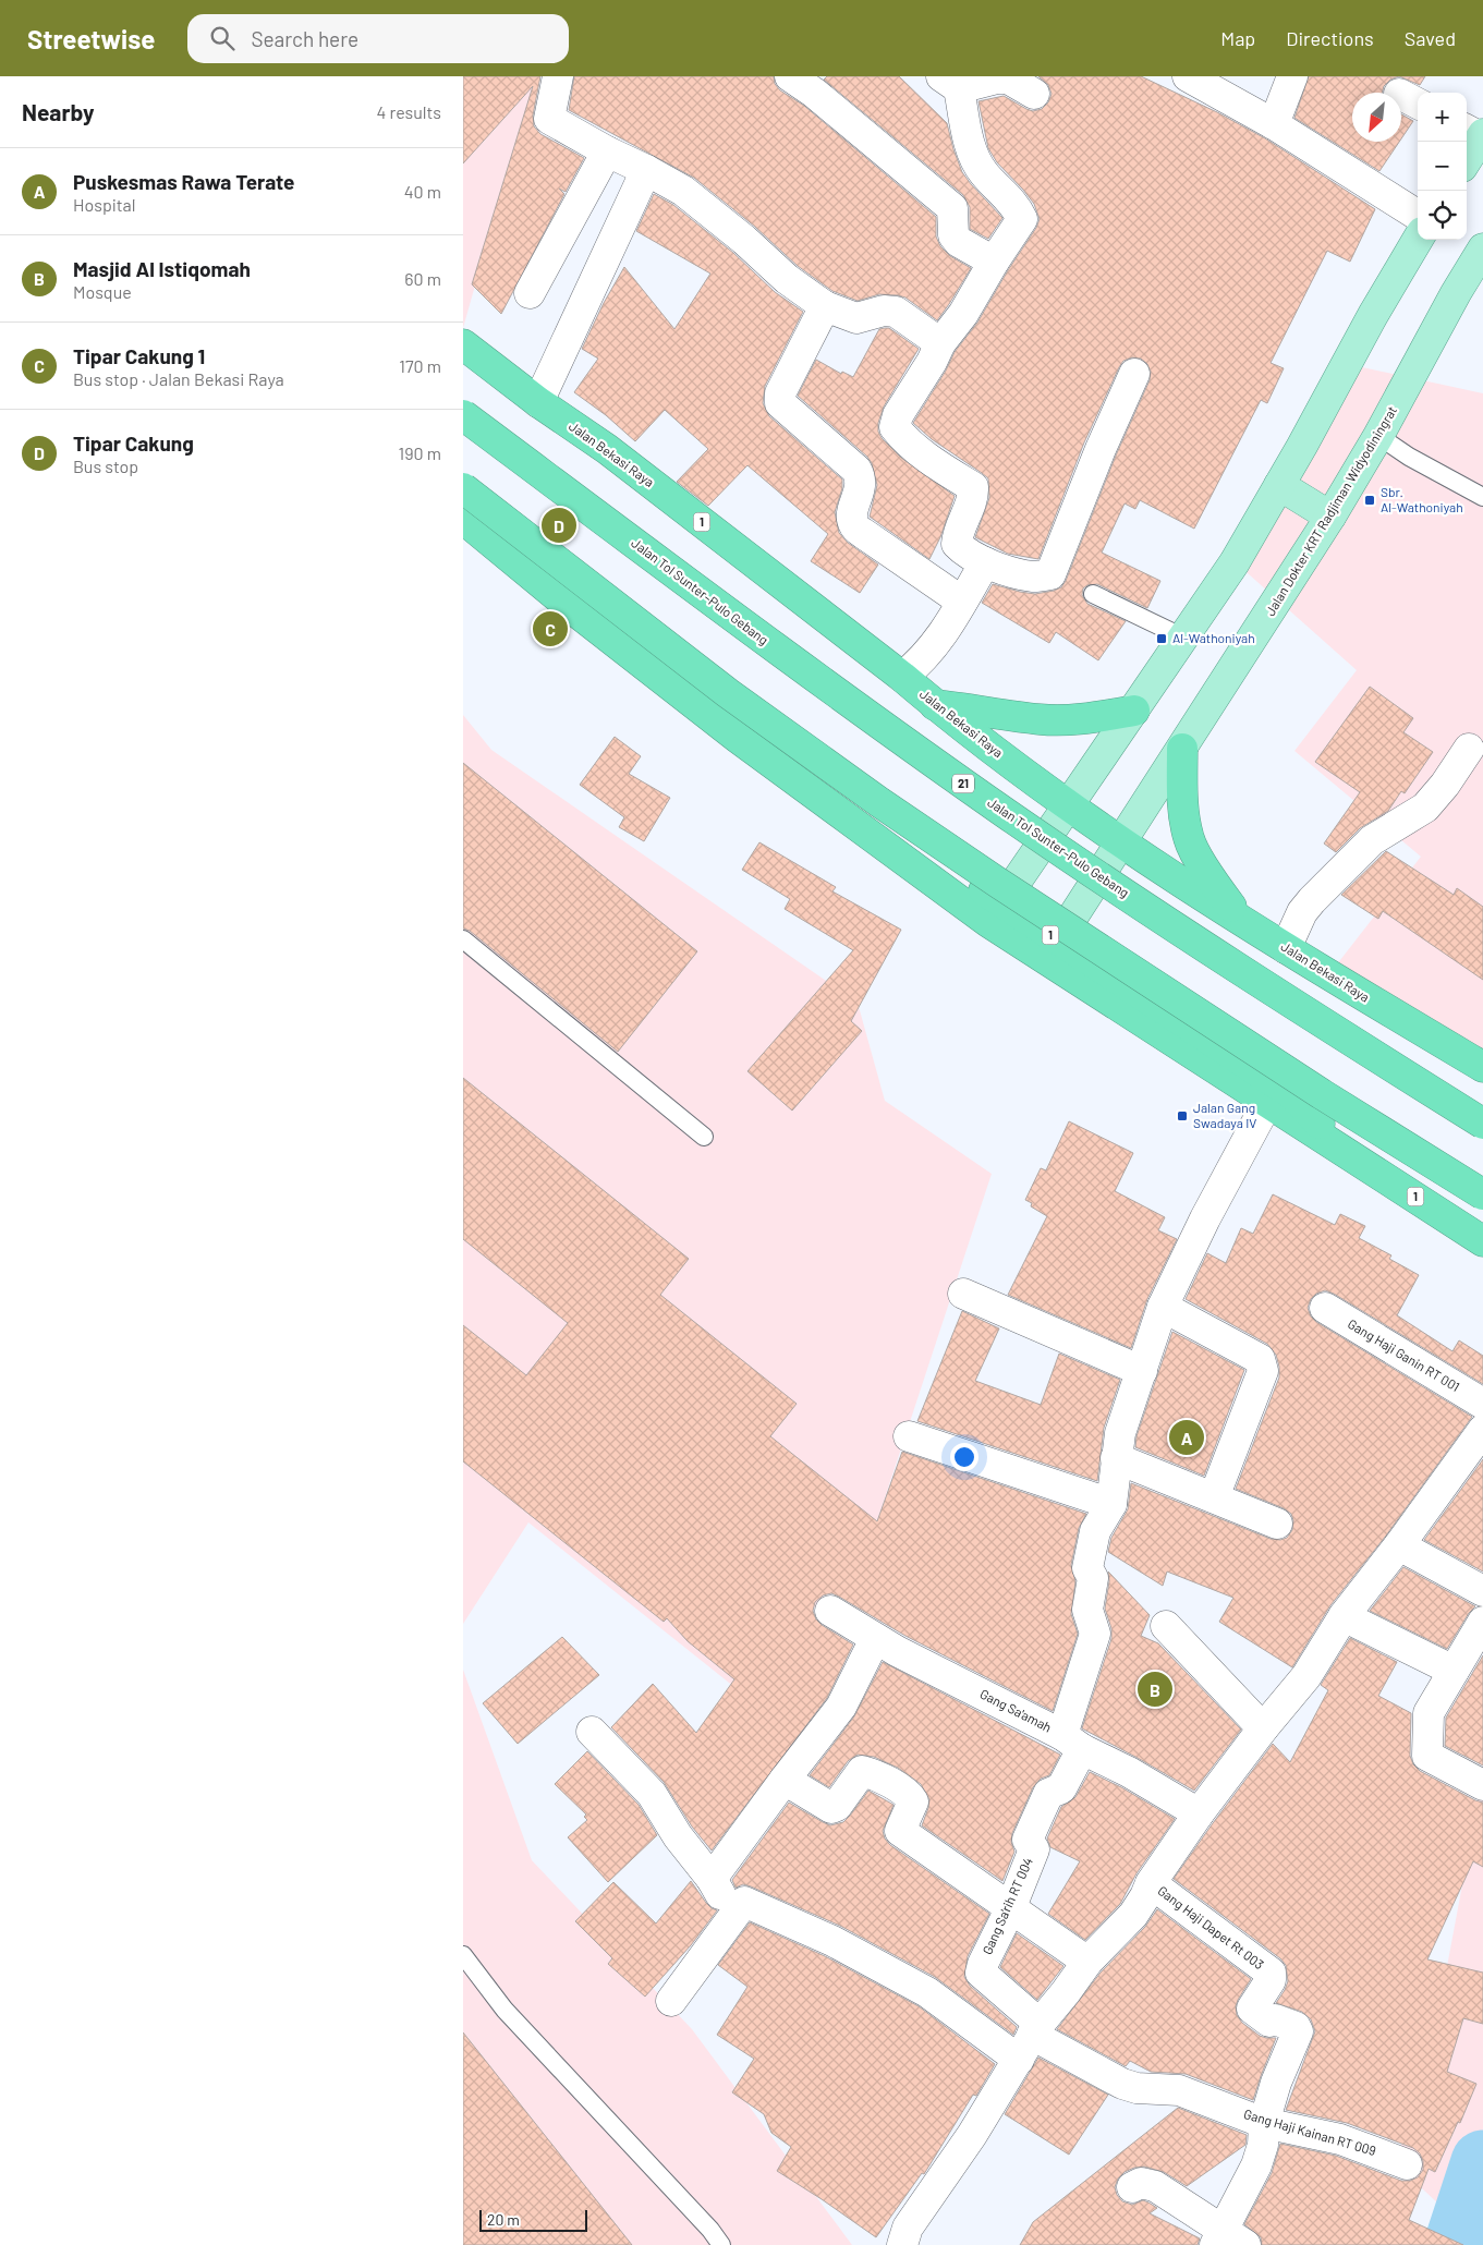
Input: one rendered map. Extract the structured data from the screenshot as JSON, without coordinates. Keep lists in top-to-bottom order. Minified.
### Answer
{"streets":{"highway":["Jalan Bekasi Raya","1","Jalan Tol Sunter–Pulo Gebang","21"],"main road":["Jalan Dokter KRT Radjiman Widyodiningrat"],"street":["Gang Haji Ganin RT 001","Gang Sa'amah","Gang Sa'rih RT 004","Gang Haji Dapet Rt 003","Gang Haji Kainan RT 009"]},"crossings":[["Jalan Bekasi Raya","Jalan Dokter KRT Radjiman Widyodiningrat"],["Jalan Dokter KRT Radjiman Widyodiningrat","1"],["Gang Sa'amah","Gang Sa'rih RT 004"],["Gang Sa'rih RT 004","Gang Haji Kainan RT 009"],["Gang Haji Dapet Rt 003","Gang Haji Kainan RT 009"]],"places":{"transit":["Sbr. Al-Wathoniyah","Al-Wathoniyah","Jalan Gang Swadaya IV"]},"scale_bar":"20 m","north":"bottom left","page":{"header":"Streetwise","search":"Search here","nav":["Map","Directions","Saved"],"heading":["Nearby","4 results"],"map_buttons":["+","−"],"list":[{"mark":"A","name":"Puskesmas Rawa Terate","note":"Hospital","value":"40 m"},{"mark":"B","name":"Masjid Al Istiqomah","note":"Mosque","value":"60 m"},{"mark":"C","name":"Tipar Cakung 1","note":"Bus stop · Jalan Bekasi Raya","value":"170 m"},{"mark":"D","name":"Tipar Cakung","note":"Bus stop","value":"190 m"}],"pins":["D","C","A","B"],"scale":"20 m"}}
